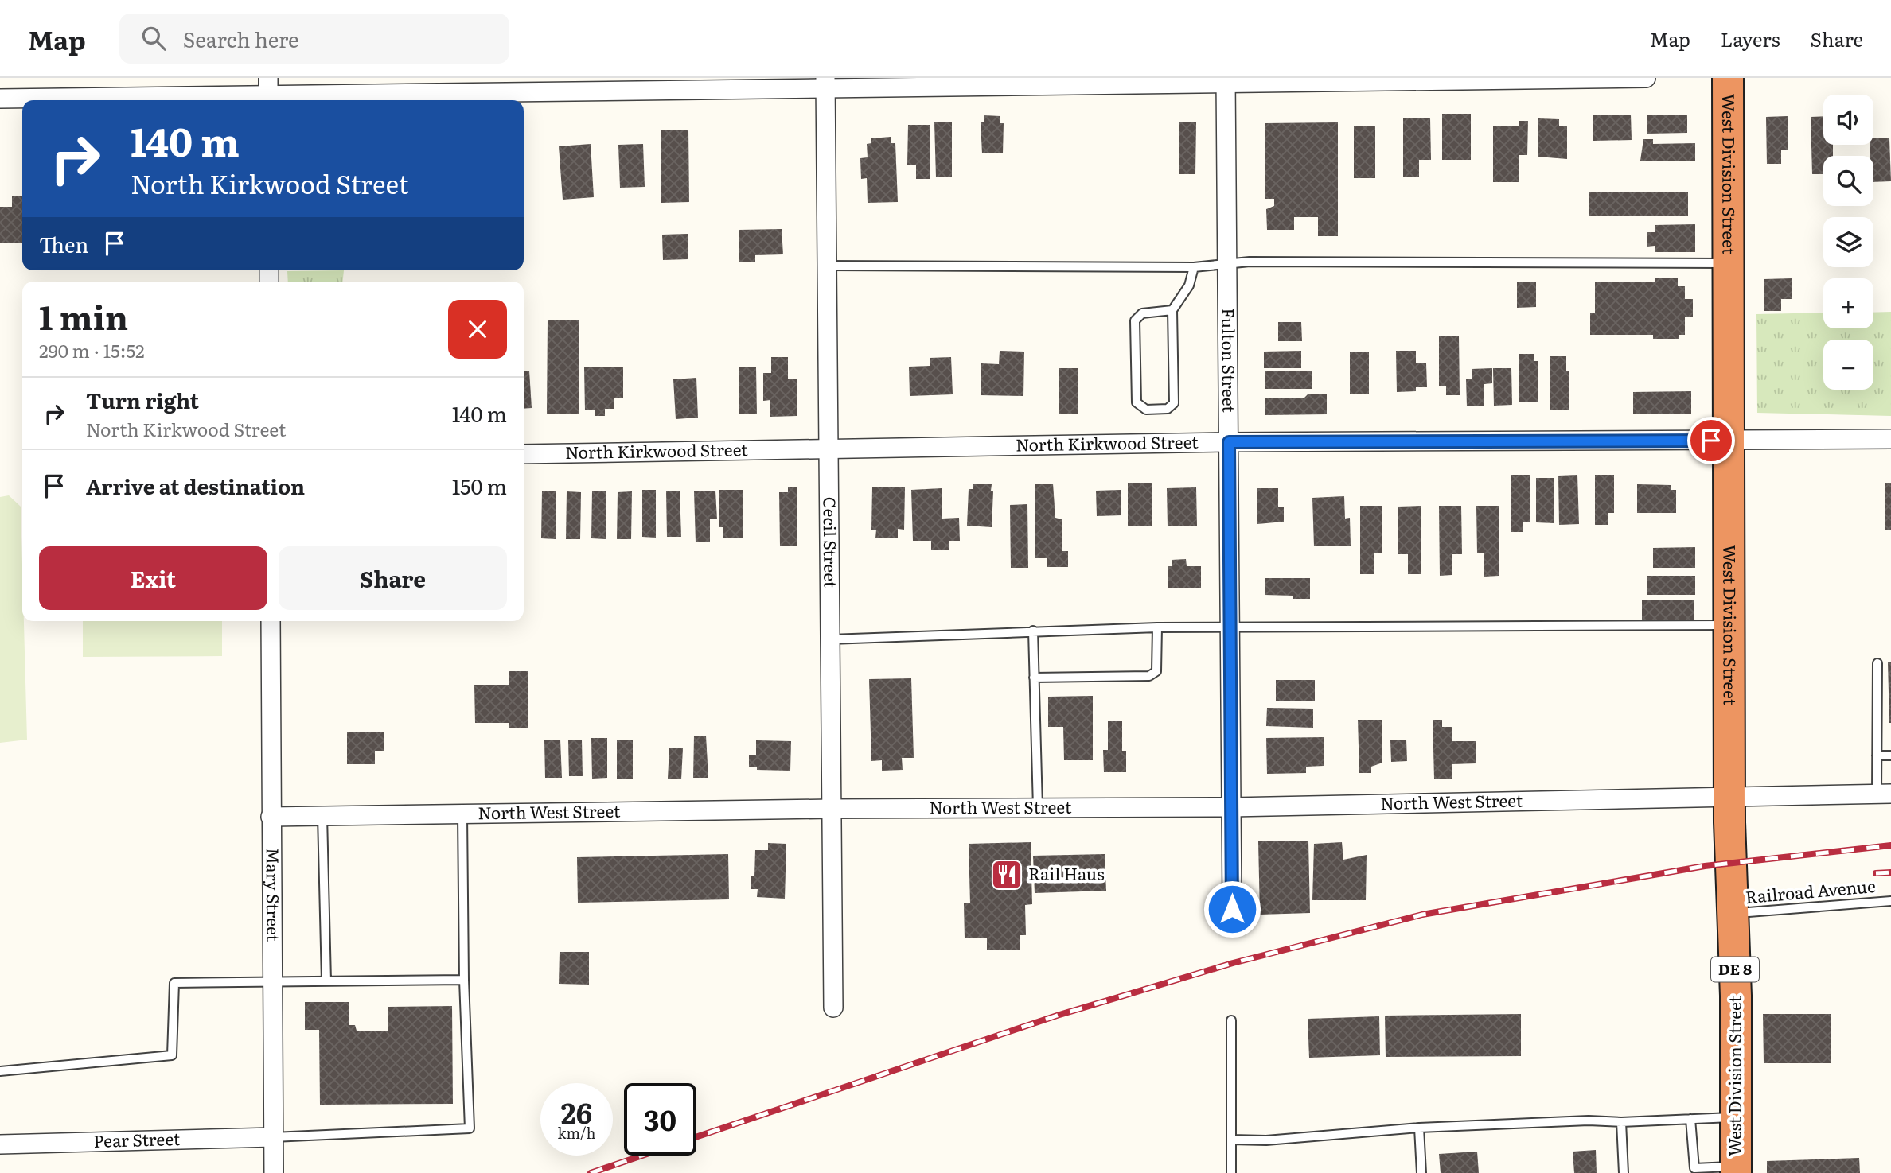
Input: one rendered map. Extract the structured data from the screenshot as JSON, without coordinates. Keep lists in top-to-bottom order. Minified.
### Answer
{"streets":{"highway":["West Division Street","DE 8"],"street":["Fulton Street","North Kirkwood Street","Cecil Street","North West Street","Mary Street","Pear Street"],"lane":["Railroad Avenue"]},"crossings":[["West Division Street","North Kirkwood Street"],["West Division Street","North West Street"],["West Division Street","Railroad Avenue"],["Fulton Street","North Kirkwood Street"],["Fulton Street","North West Street"],["North Kirkwood Street","Cecil Street"],["Cecil Street","North West Street"],["North West Street","Mary Street"],["Mary Street","Pear Street"]],"places":{"restaurant":["Rail Haus"]},"page":{"header":"Map","search":"Search here","nav":["Map","Layers","Share"],"map_buttons":["+","−"],"turn":["140 m","North Kirkwood Street"],"then":"Then","heading":["1 min","290 m · 15:52"],"list":[{"name":"Turn right","note":"North Kirkwood Street","value":"140 m"},{"name":"Arrive at destination","value":"150 m"}],"buttons":["Exit","Share"],"speed":"26 km/h","limit":"30"}}
